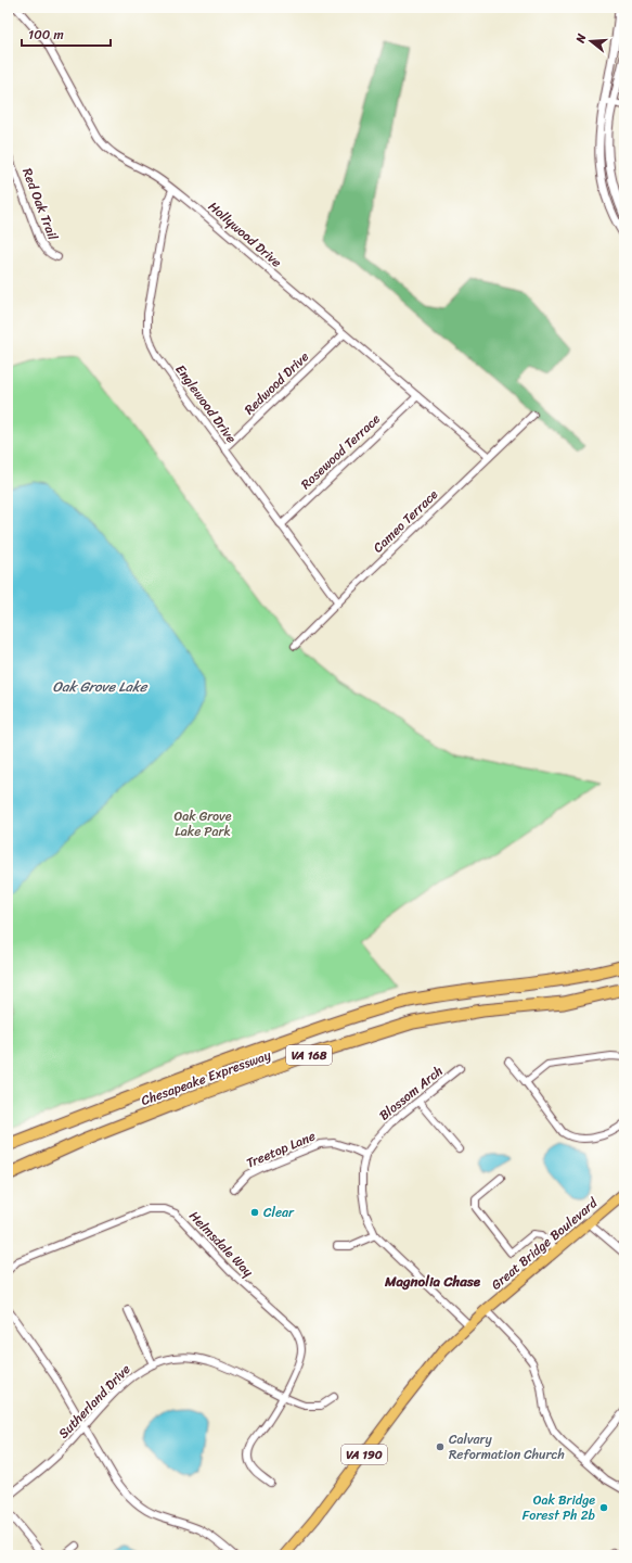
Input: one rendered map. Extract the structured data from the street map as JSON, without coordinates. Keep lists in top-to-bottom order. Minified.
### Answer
{"streets":{"highway":["VA 168","Chesapeake Expressway"],"main road":["Great Bridge Boulevard","VA 190"],"street":["Red Oak Trail","Hollywood Drive","Redwood Drive","Englewood Drive","Rosewood Terrace","Cameo Terrace","Blossom Arch","Treetop Lane","Helmsdale Way","Sutherland Drive"]},"crossings":[["Hollywood Drive","Redwood Drive"],["Hollywood Drive","Englewood Drive"],["Hollywood Drive","Rosewood Terrace"],["Hollywood Drive","Cameo Terrace"],["Redwood Drive","Englewood Drive"],["Englewood Drive","Rosewood Terrace"],["Englewood Drive","Cameo Terrace"],["Blossom Arch","Treetop Lane"],["Blossom Arch","Great Bridge Boulevard"],["Helmsdale Way","Sutherland Drive"]],"districts":["Magnolia Chase"],"water":["Oak Grove Lake"],"parks":["Oak Grove Lake Park"],"places":["Clear","Calvary Reformation Church","Oak Bridge Forest Ph 2b"],"scale_bar":"100 m","north":"left"}
